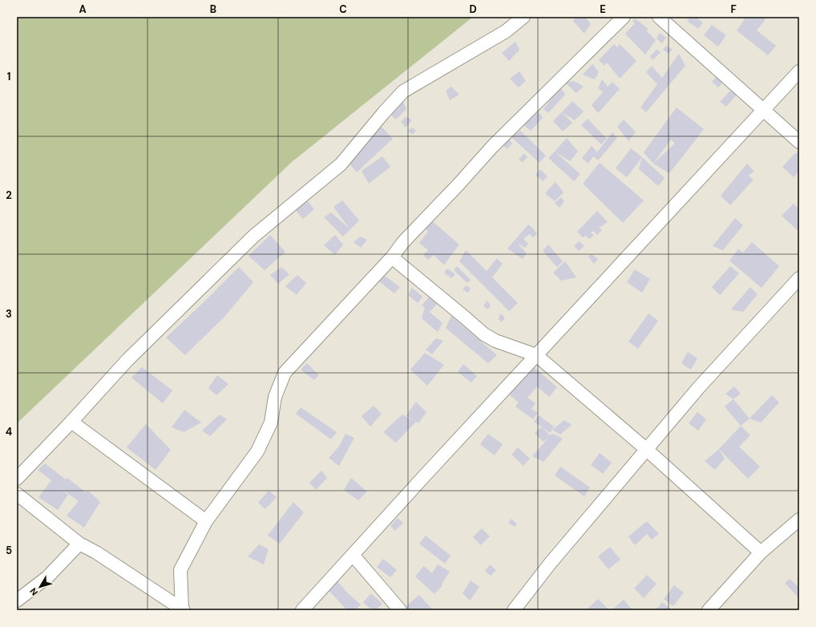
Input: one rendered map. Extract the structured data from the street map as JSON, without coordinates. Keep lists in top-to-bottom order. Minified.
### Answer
{"north":"bottom left","grid":{"columns":["A","B","C","D","E","F"],"rows":["1","2","3","4","5"]}}
